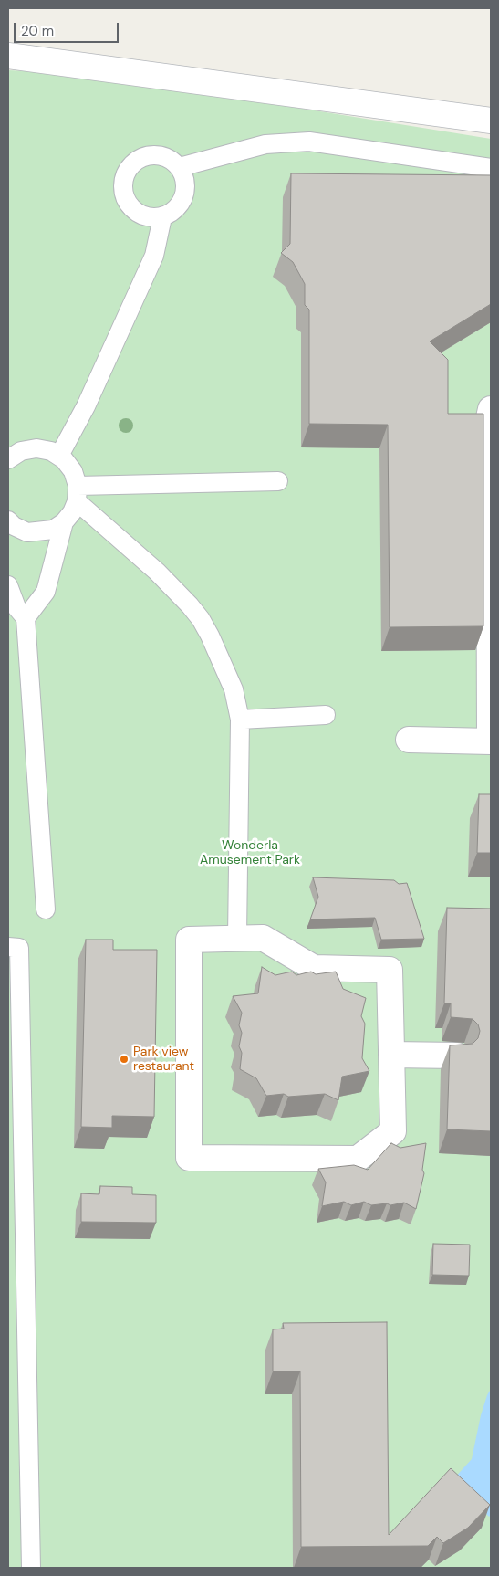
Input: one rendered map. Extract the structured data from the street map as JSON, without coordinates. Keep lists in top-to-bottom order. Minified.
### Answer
{"parks":["Wonderla Amusement Park"],"places":["Park view restaurant"],"scale_bar":"20 m"}
